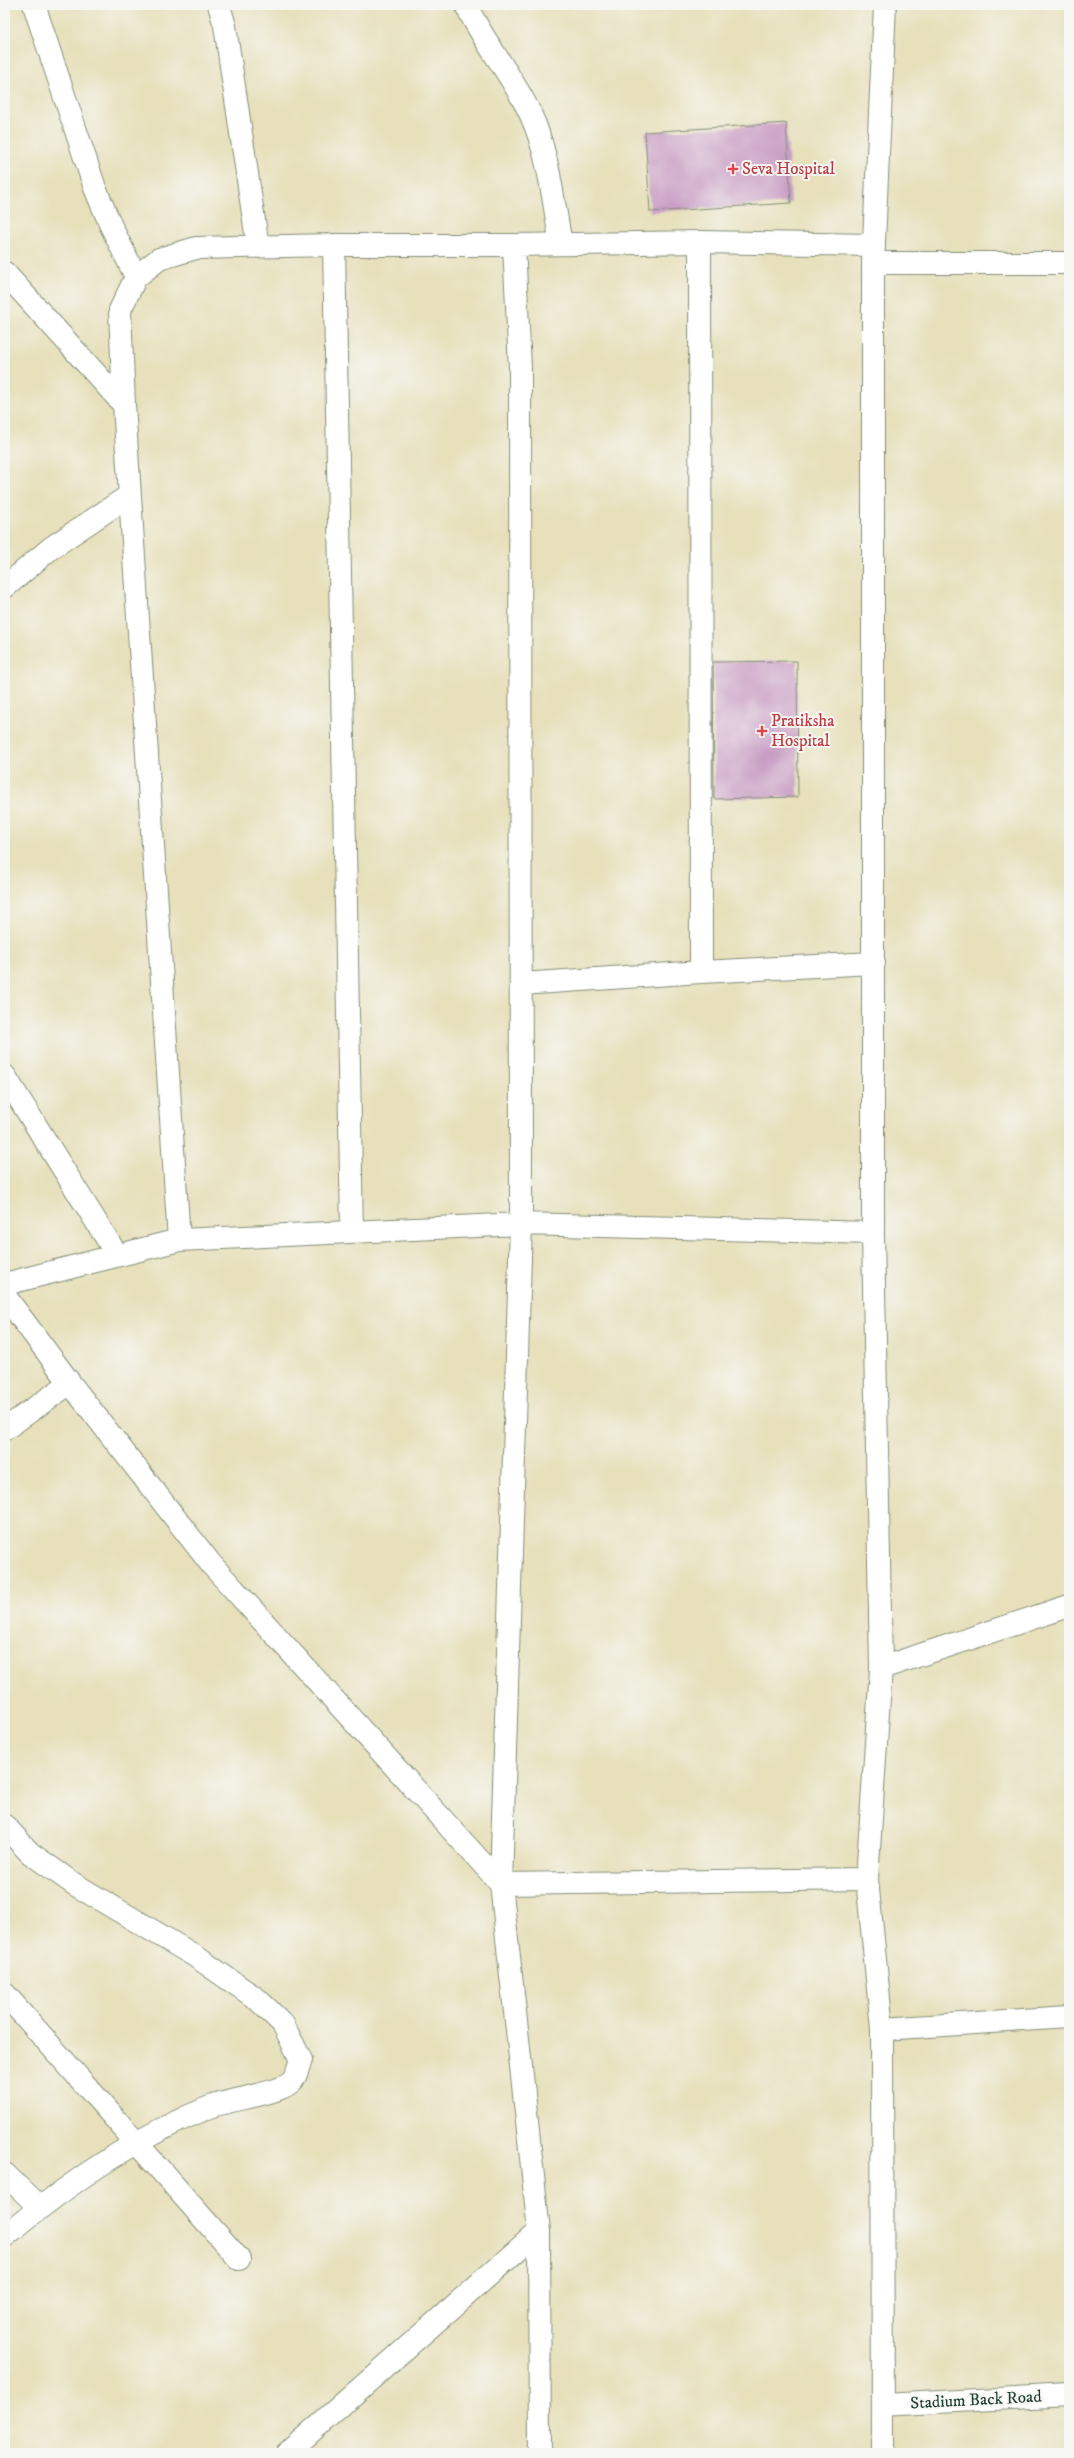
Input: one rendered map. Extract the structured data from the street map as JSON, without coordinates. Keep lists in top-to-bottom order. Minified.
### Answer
{"streets":{"street":["Stadium Back Road"]},"places":{"health":["Seva Hospital","Pratiksha Hospital"]}}
